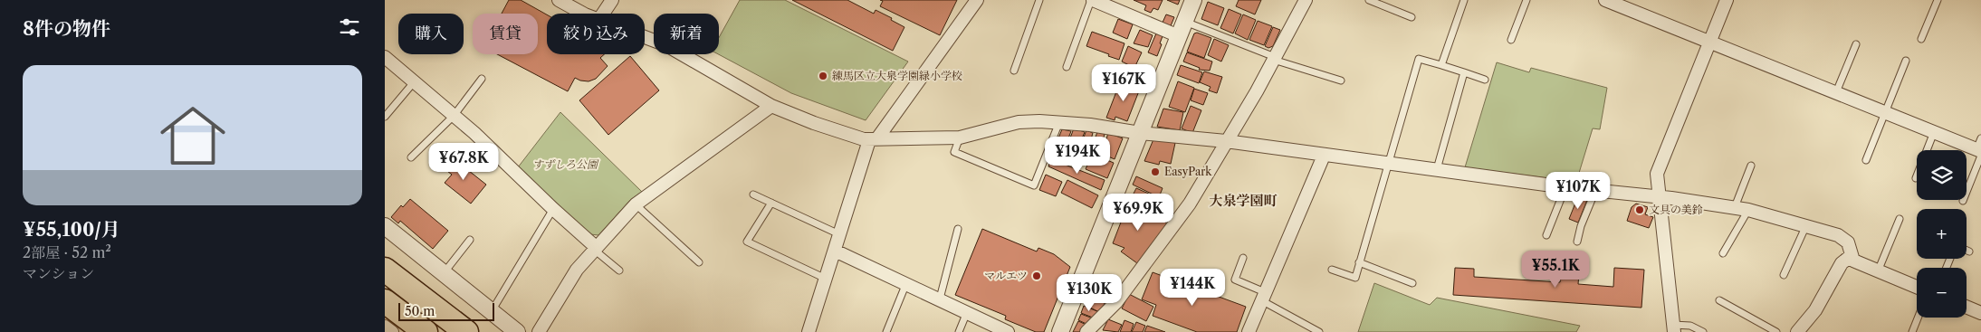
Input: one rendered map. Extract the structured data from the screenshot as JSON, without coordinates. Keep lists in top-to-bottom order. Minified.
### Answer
{"districts":["大泉学園町"],"parks":["すずしろ公園"],"places":["練馬区立大泉学園緑小学校","EasyPark","文具の美鈴","マルエツ"],"scale_bar":"50 m","page":{"heading":"8件の物件","chip":["購入","賃貸","絞り込み","新着"],"list":[{"name":"¥55,100/月","note":"2部屋 · 52 m² · マンション"}],"price":["¥167K","¥194K","¥67.8K","¥107K","¥69.9K","¥55.1K","¥144K","¥130K"],"map_buttons":["+","−"],"scale":"50 m"}}
